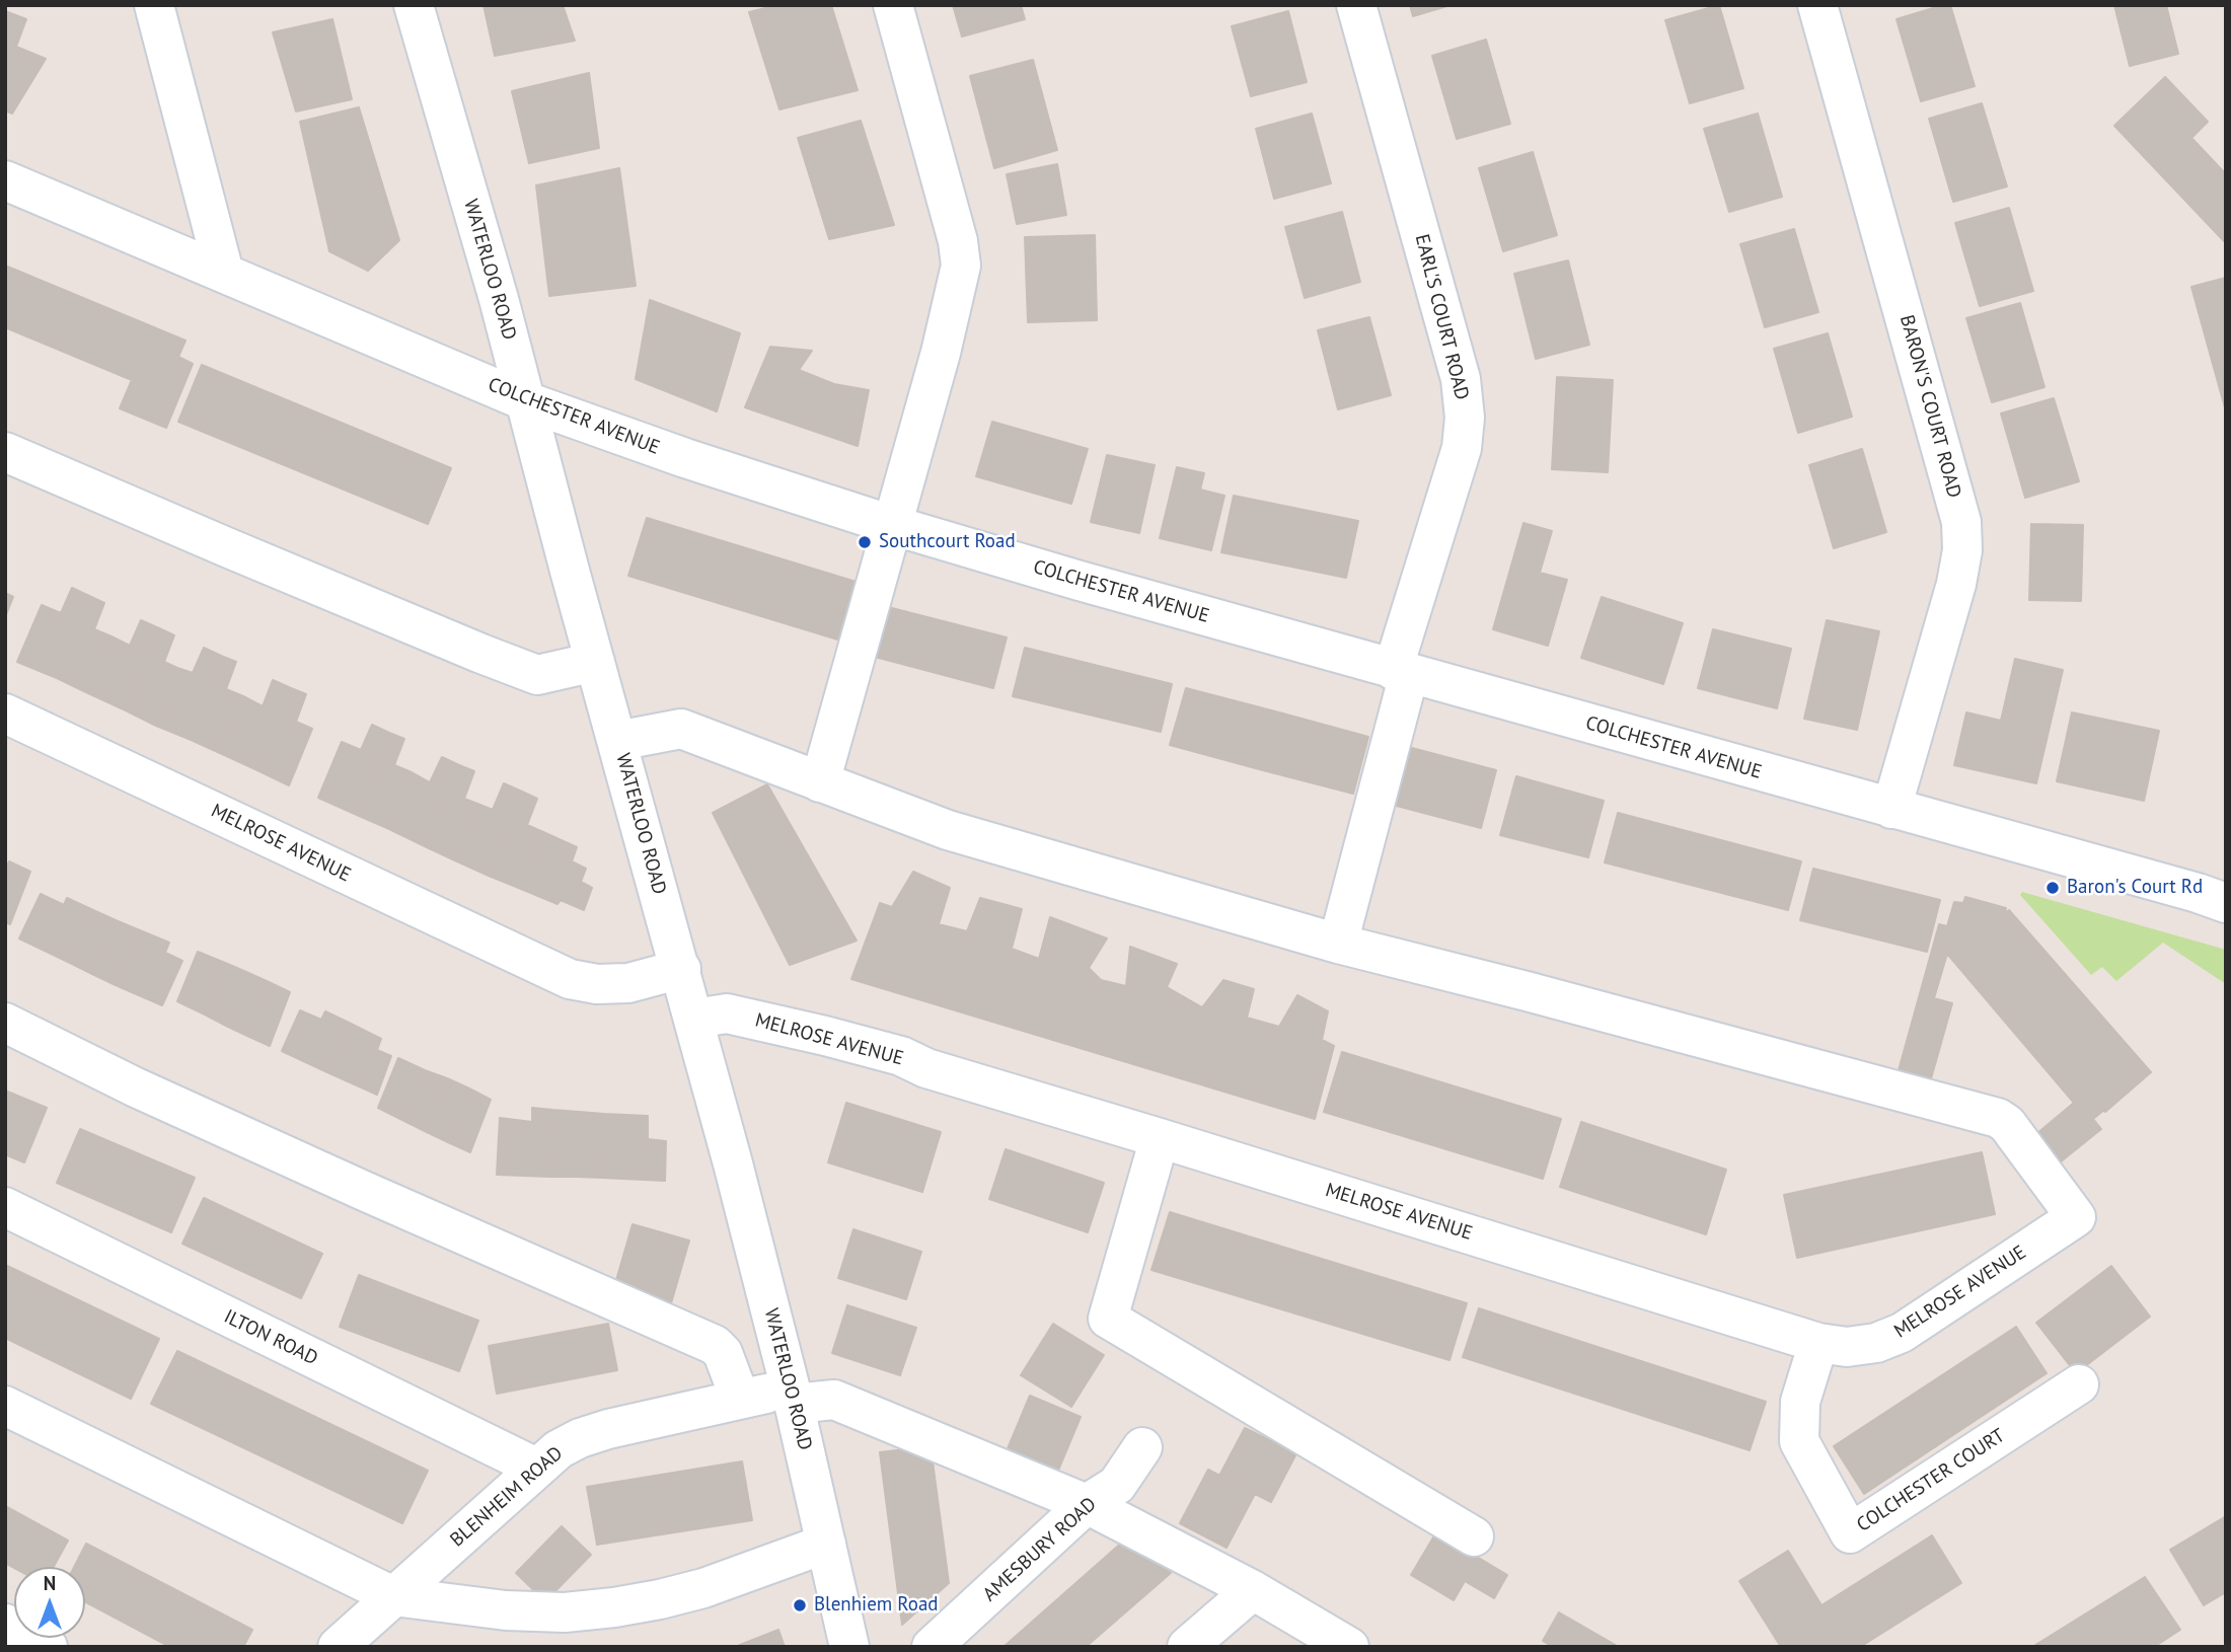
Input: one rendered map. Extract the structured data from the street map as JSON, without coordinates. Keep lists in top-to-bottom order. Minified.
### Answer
{"streets":{"street":["WATERLOO ROAD","EARL'S COURT ROAD","BARON'S COURT ROAD","COLCHESTER AVENUE","MELROSE AVENUE","ILTON ROAD","COLCHESTER COURT","BLENHEIM ROAD","AMESBURY ROAD"]},"crossings":[["WATERLOO ROAD","COLCHESTER AVENUE"],["WATERLOO ROAD","MELROSE AVENUE"],["WATERLOO ROAD","BLENHEIM ROAD"],["EARL'S COURT ROAD","COLCHESTER AVENUE"],["EARL'S COURT ROAD","MELROSE AVENUE"],["BARON'S COURT ROAD","COLCHESTER AVENUE"],["MELROSE AVENUE","COLCHESTER COURT"],["ILTON ROAD","BLENHEIM ROAD"],["BLENHEIM ROAD","AMESBURY ROAD"]],"places":["Southcourt Road","Baron's Court Rd","Blenhiem Road"],"north":"top"}
